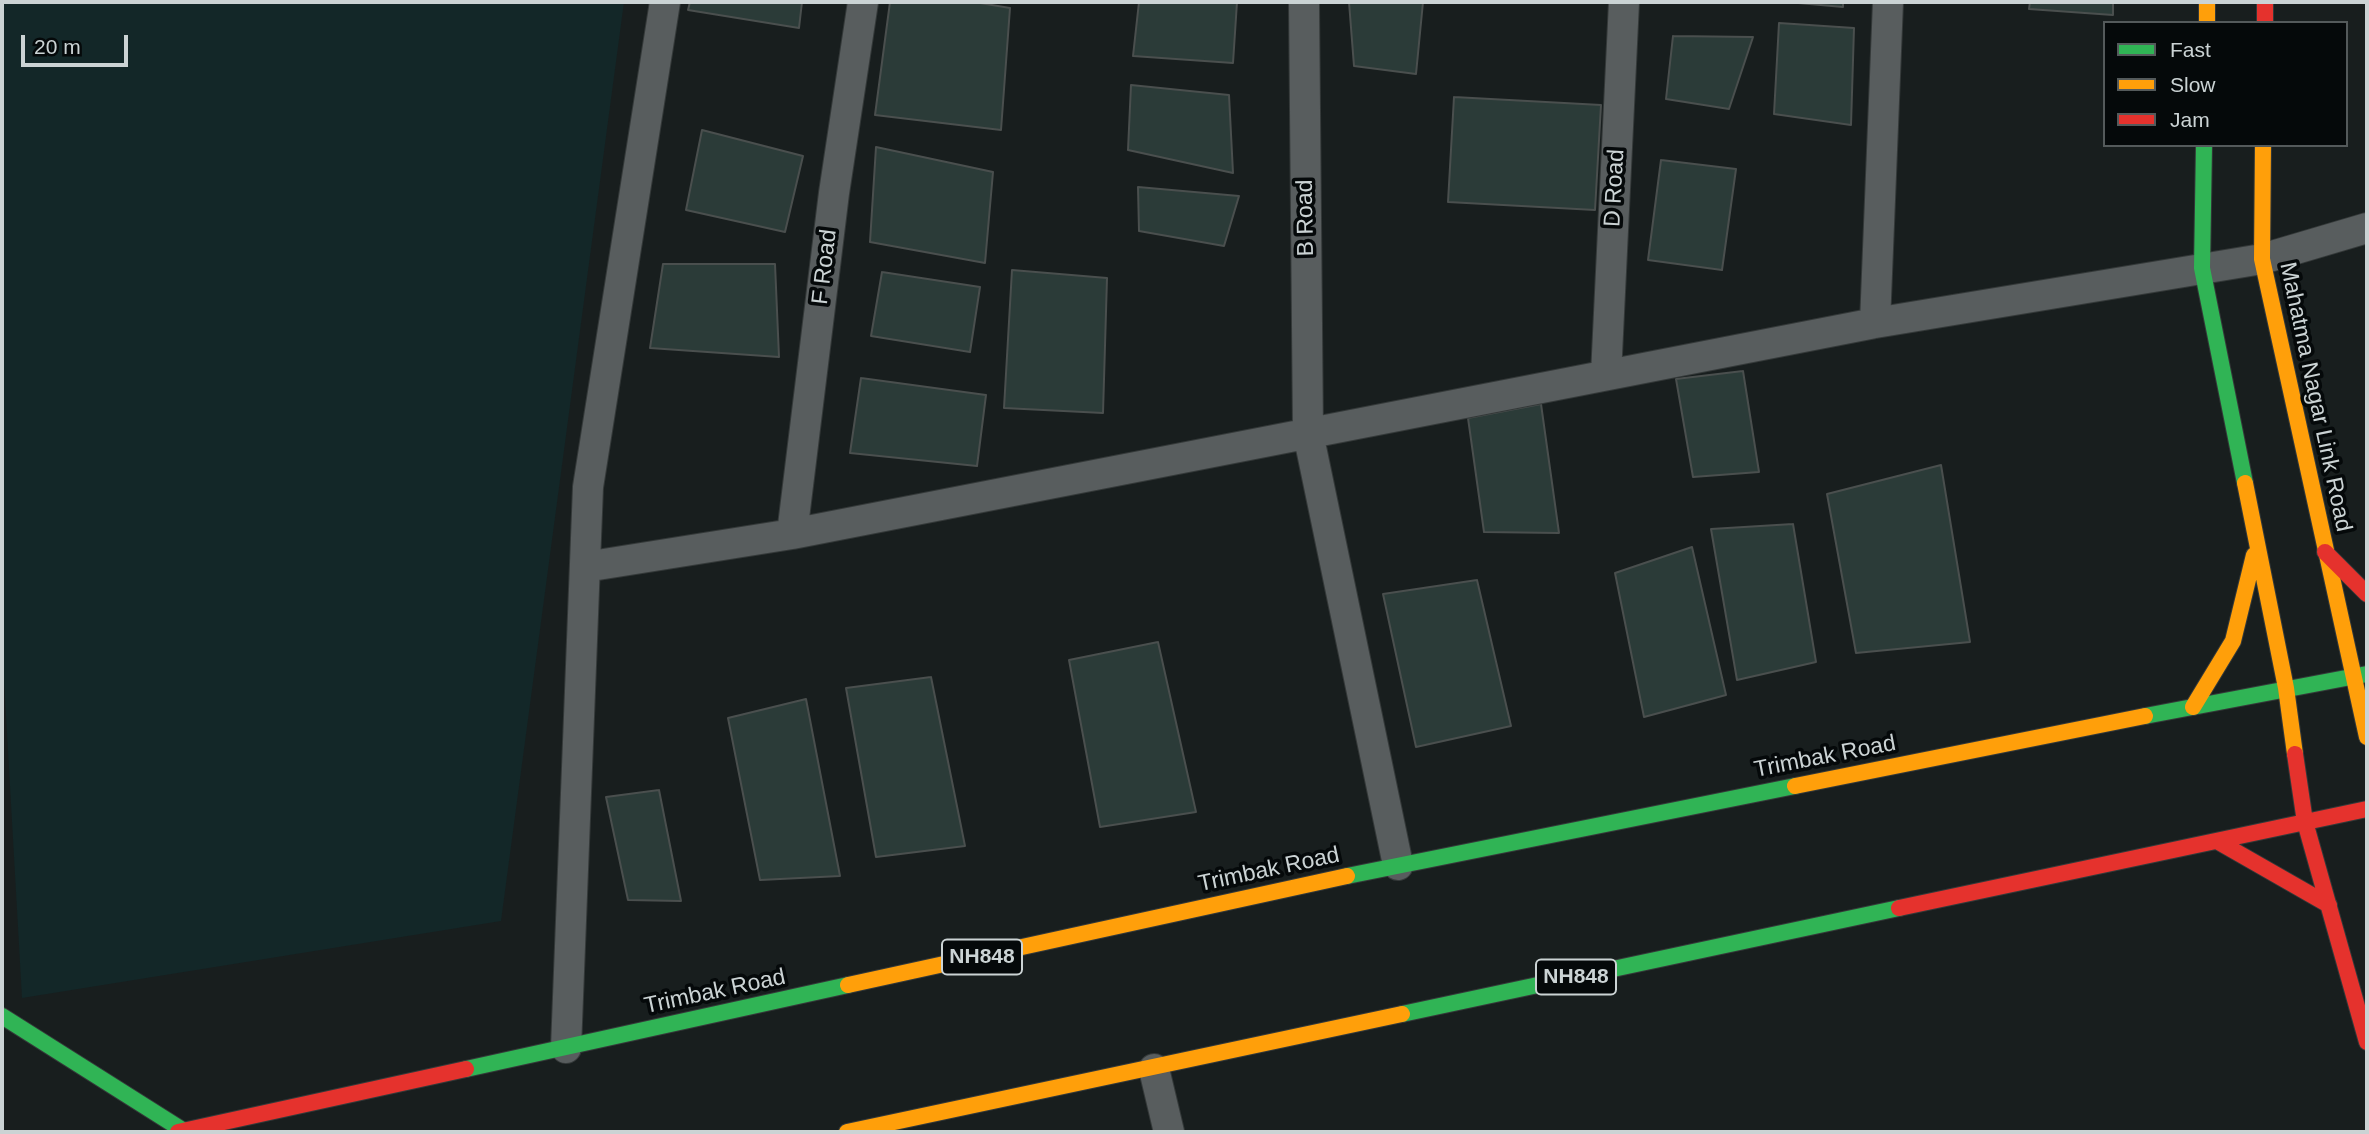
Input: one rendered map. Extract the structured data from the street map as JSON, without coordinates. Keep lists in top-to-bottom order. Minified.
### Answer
{"streets":{"main road":["Mahatma Nagar Link Road","Trimbak Road","NH848"],"street":["D Road","B Road","F Road"]},"crossings":[["B Road","Trimbak Road"],["Mahatma Nagar Link Road","Trimbak Road"]],"legend":["Fast","Slow","Jam"],"scale_bar":"20 m"}
